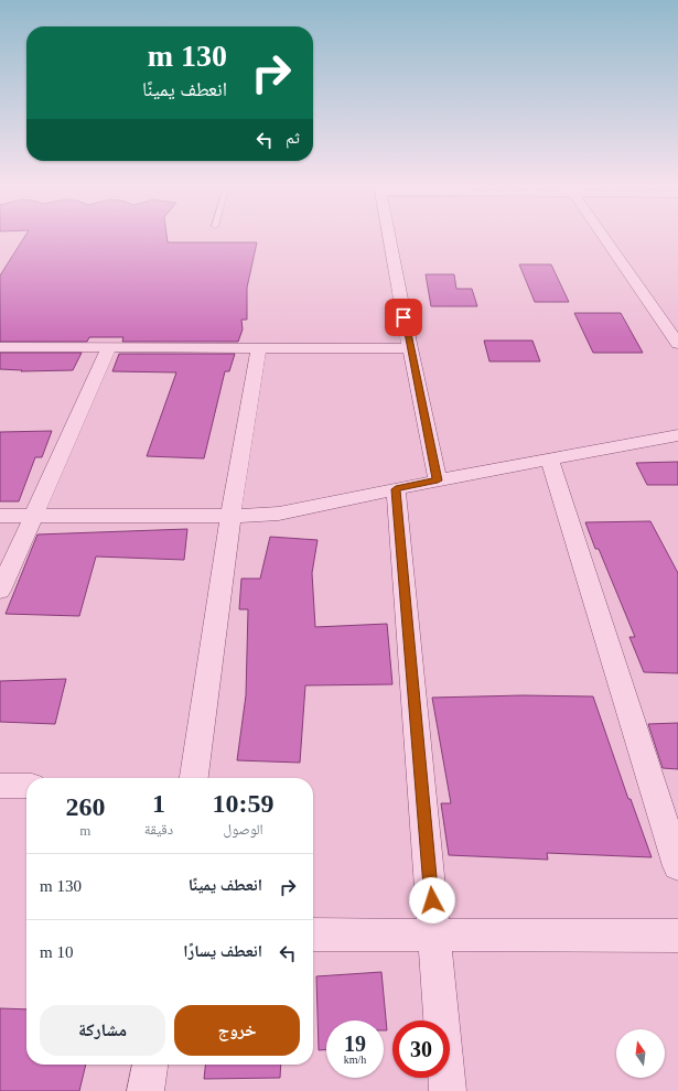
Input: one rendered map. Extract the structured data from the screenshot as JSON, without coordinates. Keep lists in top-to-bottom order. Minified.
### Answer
{"north":"top","page":{"turn":["130 m","انعطف يمينًا"],"then":"ثم","eta":["10:59","الوصول","1","دقيقة","260","m"],"list":[{"name":"انعطف يمينًا","value":"130 m"},{"name":"انعطف يسارًا","value":"10 m"}],"buttons":["خروج","مشاركة"],"speed":"19 km/h","limit":"30"}}
